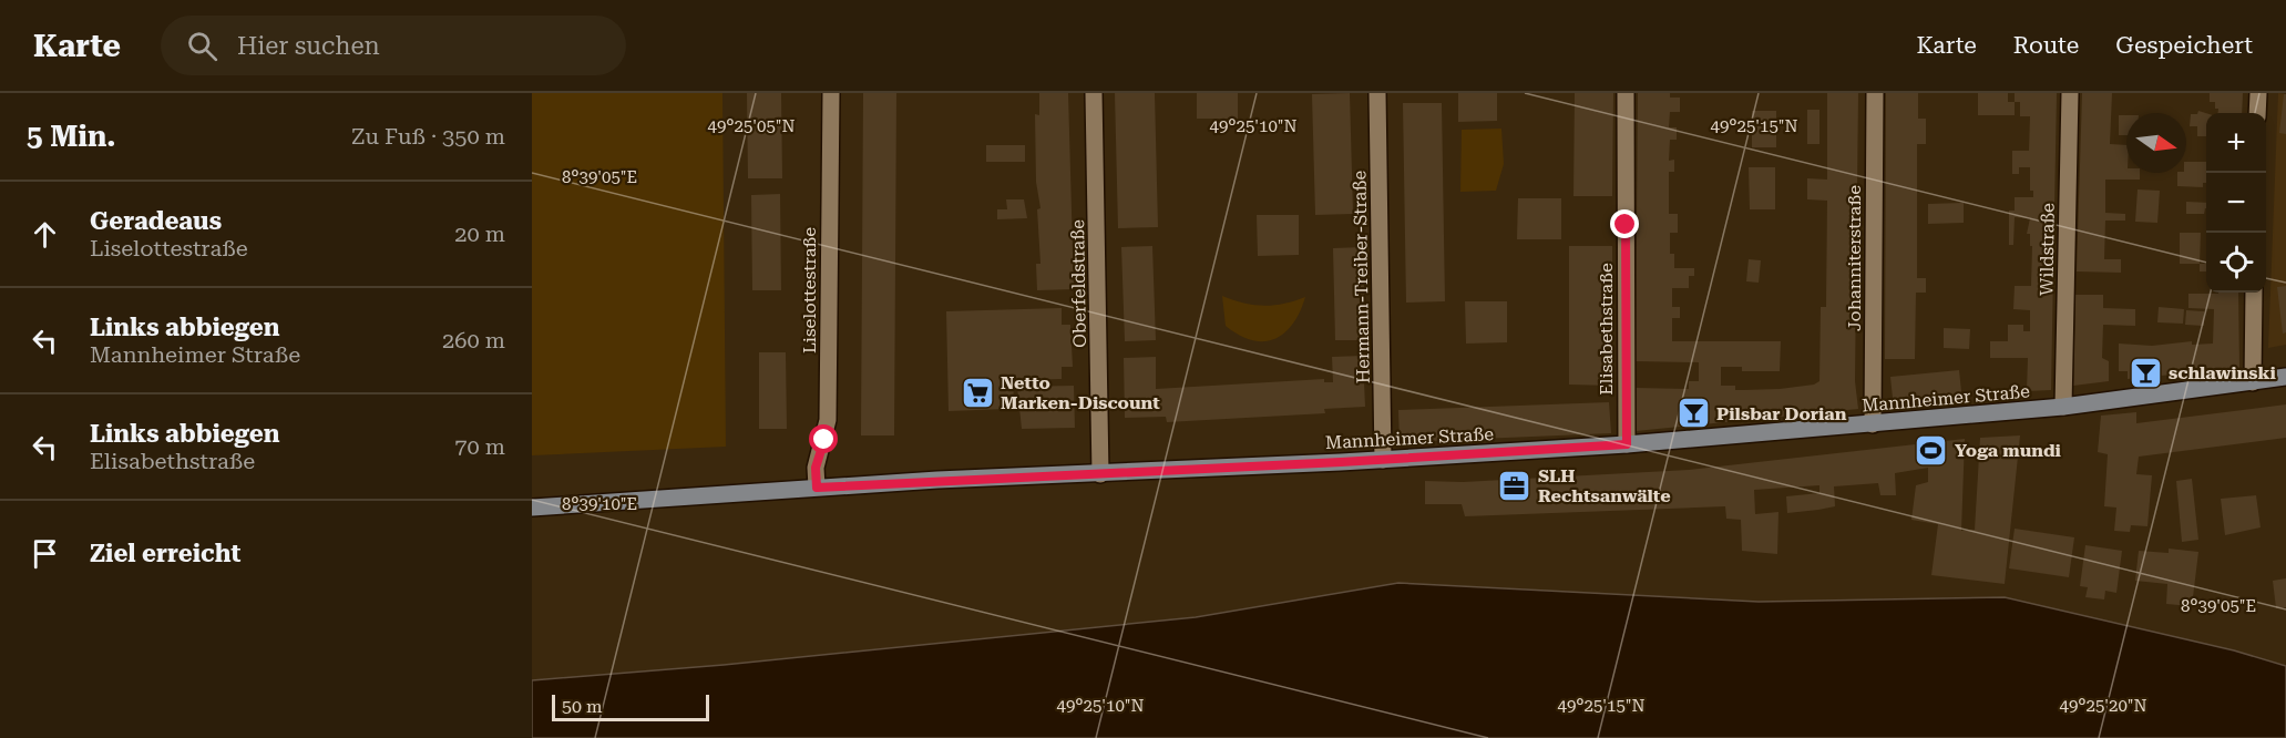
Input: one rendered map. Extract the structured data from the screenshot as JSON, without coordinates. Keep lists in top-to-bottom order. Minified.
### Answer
{"streets":{"street":["Wildstraße","Johanniterstraße","Hermann-Treiber-Straße","Oberfeldstraße","Liselottestraße","Elisabethstraße","Mannheimer Straße"]},"crossings":[["Wildstraße","Mannheimer Straße"],["Johanniterstraße","Mannheimer Straße"],["Hermann-Treiber-Straße","Mannheimer Straße"],["Oberfeldstraße","Mannheimer Straße"],["Liselottestraße","Mannheimer Straße"],["Elisabethstraße","Mannheimer Straße"]],"places":{"bar":["schlawinski","Pilsbar Dorian"],"supermarket":["Netto Marken-Discount"],"sports":["Yoga mundi"],"office":["SLH Rechtsanwälte"]},"scale_bar":"50 m","north":"right","page":{"header":"Karte","search":"Hier suchen","nav":["Karte","Route","Gespeichert"],"heading":["5 Min.","Zu Fuß · 350 m"],"map_buttons":["+","−"],"list":[["Geradeaus","Liselottestraße","20 m"],["Links abbiegen","Mannheimer Straße","260 m"],["Links abbiegen","Elisabethstraße","70 m"],"Ziel erreicht"],"scale":"50 m"},"coordinates":["49°25'05\"N","49°25'10\"N","49°25'15\"N","8°39'05\"E","8°39'10\"E","49°25'20\"N"]}
